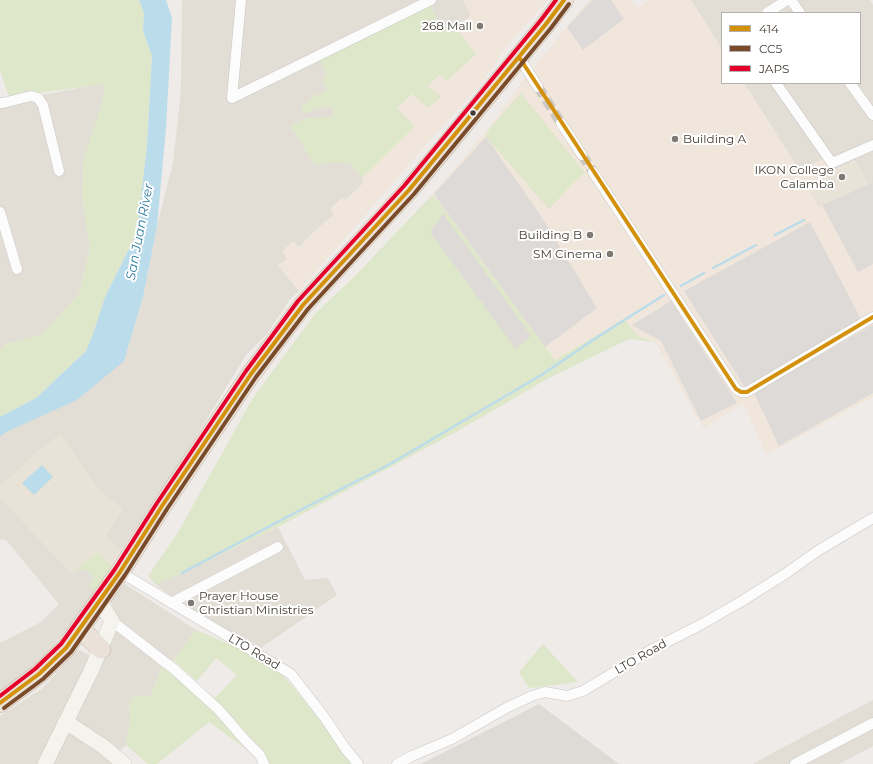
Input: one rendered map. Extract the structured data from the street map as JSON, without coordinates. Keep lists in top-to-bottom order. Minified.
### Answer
{"streets":{"street":["LTO Road"]},"water":["San Juan River"],"places":["268 Mall","Building A","IKON College Calamba","Building B","SM Cinema","Prayer House Christian Ministries"],"lines":["transit line 414","transit line JAPS","transit line CC5"],"legend":["414","CC5","JAPS"]}
